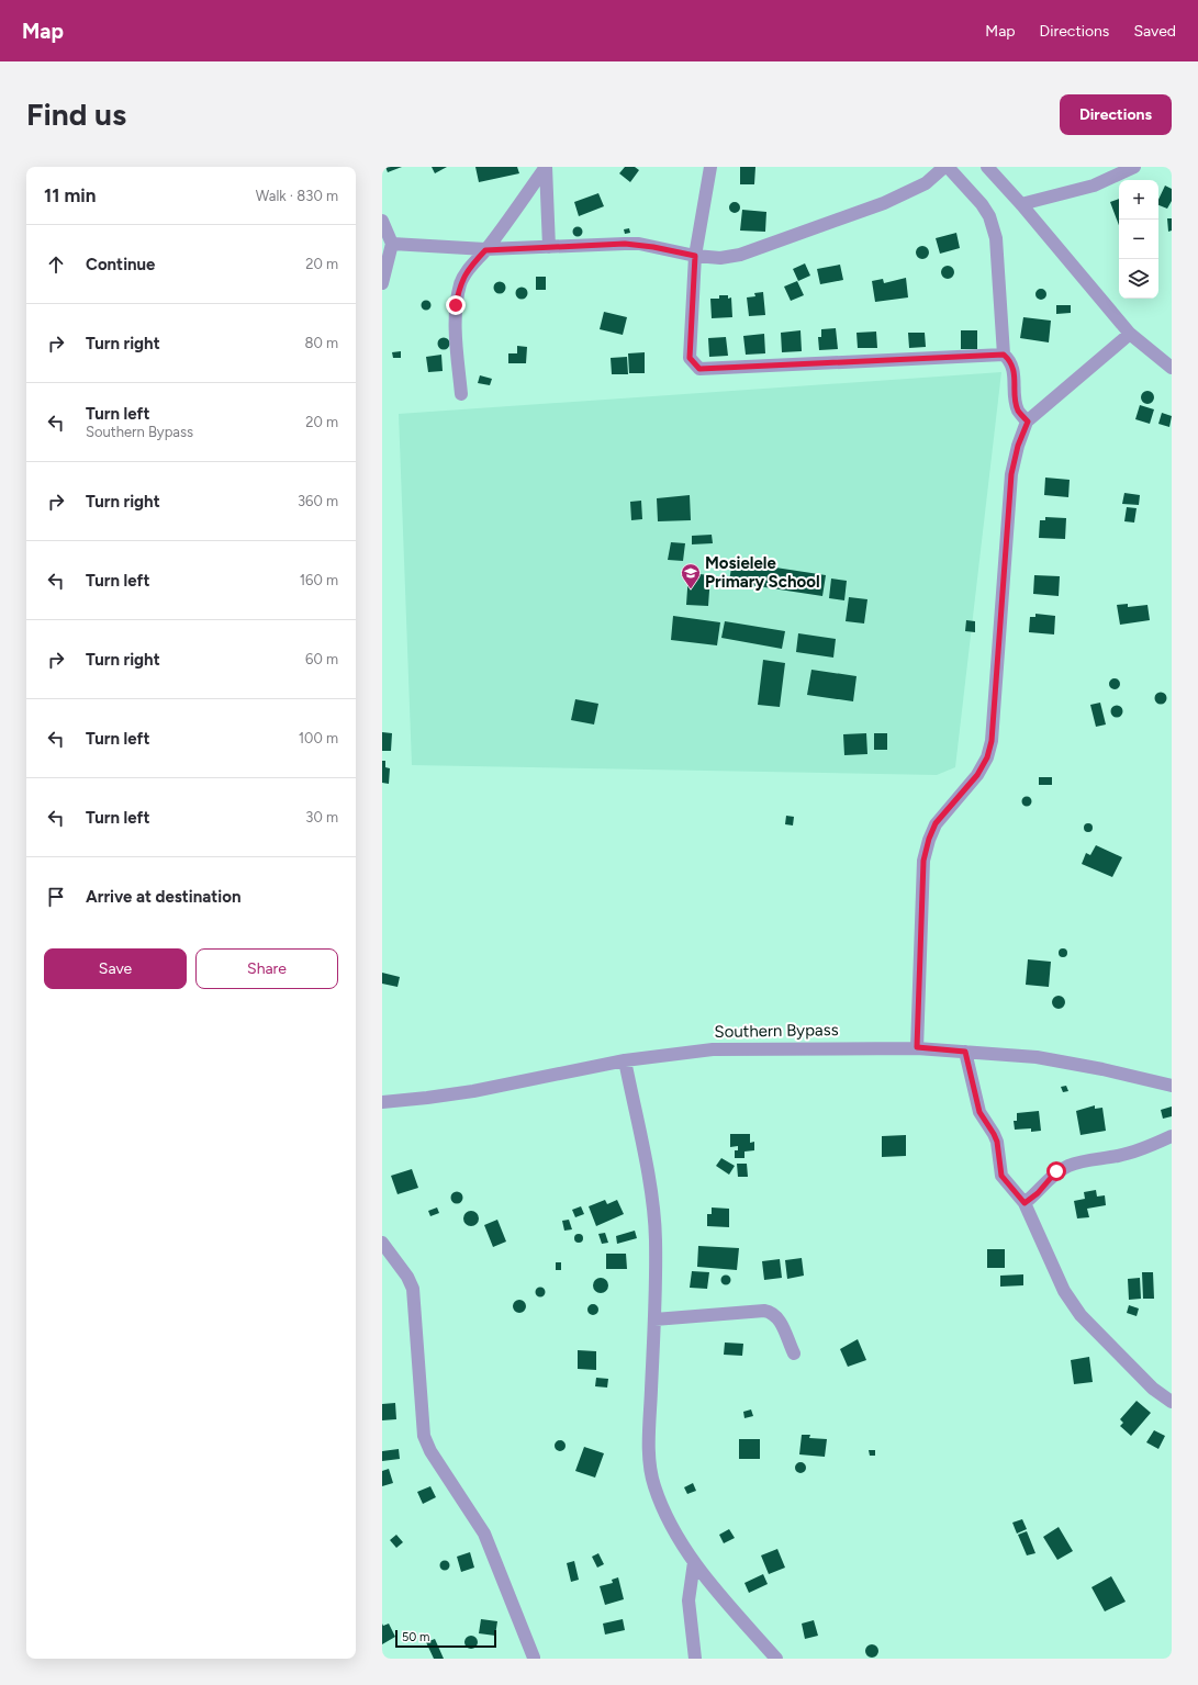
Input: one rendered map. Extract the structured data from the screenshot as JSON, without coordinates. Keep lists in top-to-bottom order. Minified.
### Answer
{"streets":{"street":["Southern Bypass"]},"places":{"school or university":["Mosielele Primary School"]},"scale_bar":"50 m","page":{"header":"Map","nav":["Map","Directions","Saved"],"buttons":["Directions",["Save","Share"]],"title":"Find us","heading":["11 min","Walk · 830 m"],"map_buttons":["+","−"],"list":[["Continue","20 m"],["Turn right","80 m"],["Turn left","Southern Bypass","20 m"],["Turn right","360 m"],["Turn left","160 m"],["Turn right","60 m"],["Turn left","100 m"],["Turn left","30 m"],"Arrive at destination"],"scale":"50 m"}}
